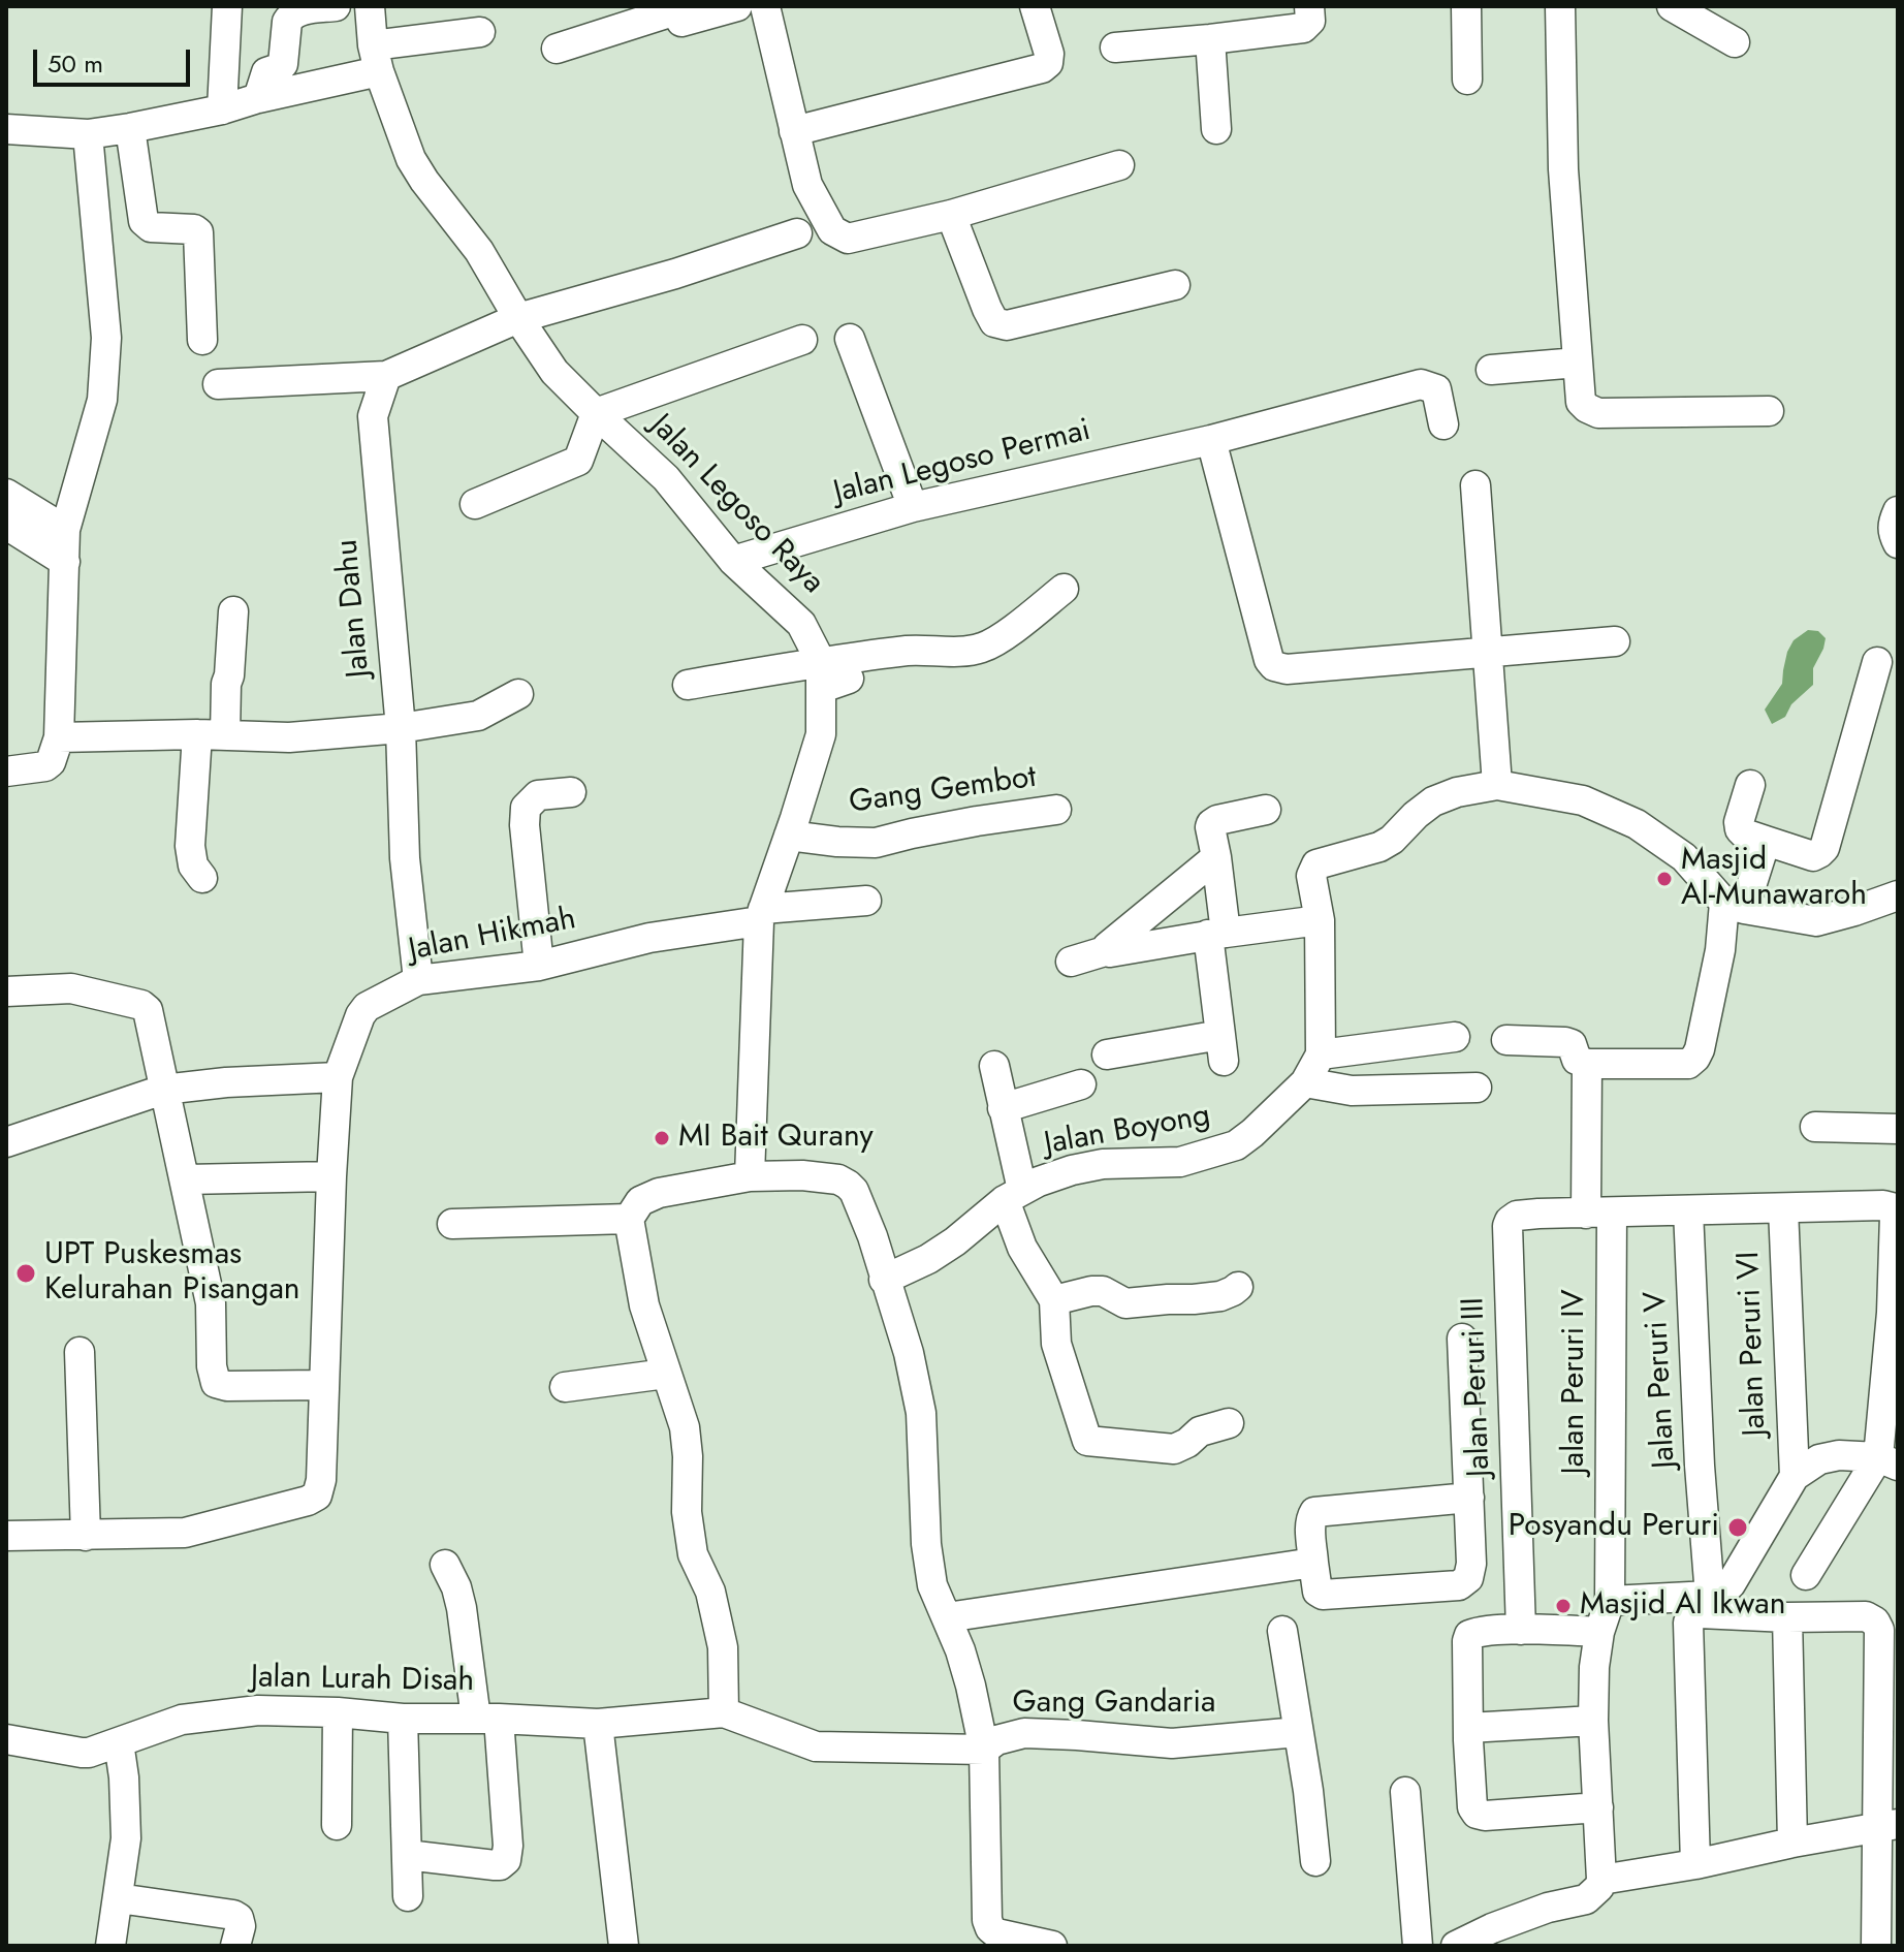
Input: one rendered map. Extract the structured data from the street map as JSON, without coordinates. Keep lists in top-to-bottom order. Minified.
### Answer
{"streets":{"street":["Jalan Legoso Permai","Jalan Legoso Raya","Jalan Dahu","Gang Gembot","Jalan Hikmah","Jalan Boyong","Jalan Peruri VI","Jalan Peruri V","Jalan Peruri IV","Jalan Peruri III","Jalan Lurah Disah","Gang Gandaria"]},"crossings":[["Jalan Legoso Permai","Jalan Legoso Raya"],["Jalan Legoso Raya","Gang Gembot"],["Jalan Legoso Raya","Jalan Hikmah"],["Jalan Dahu","Jalan Hikmah"],["Jalan Peruri VI","Jalan Peruri III"],["Jalan Peruri V","Jalan Peruri III"],["Jalan Peruri IV","Jalan Peruri III"],["Jalan Lurah Disah","Gang Gandaria"]],"places":["Masjid Al-Munawaroh","MI Bait Qurany","UPT Puskesmas Kelurahan Pisangan","Posyandu Peruri","Masjid Al Ikwan"],"scale_bar":"50 m"}
